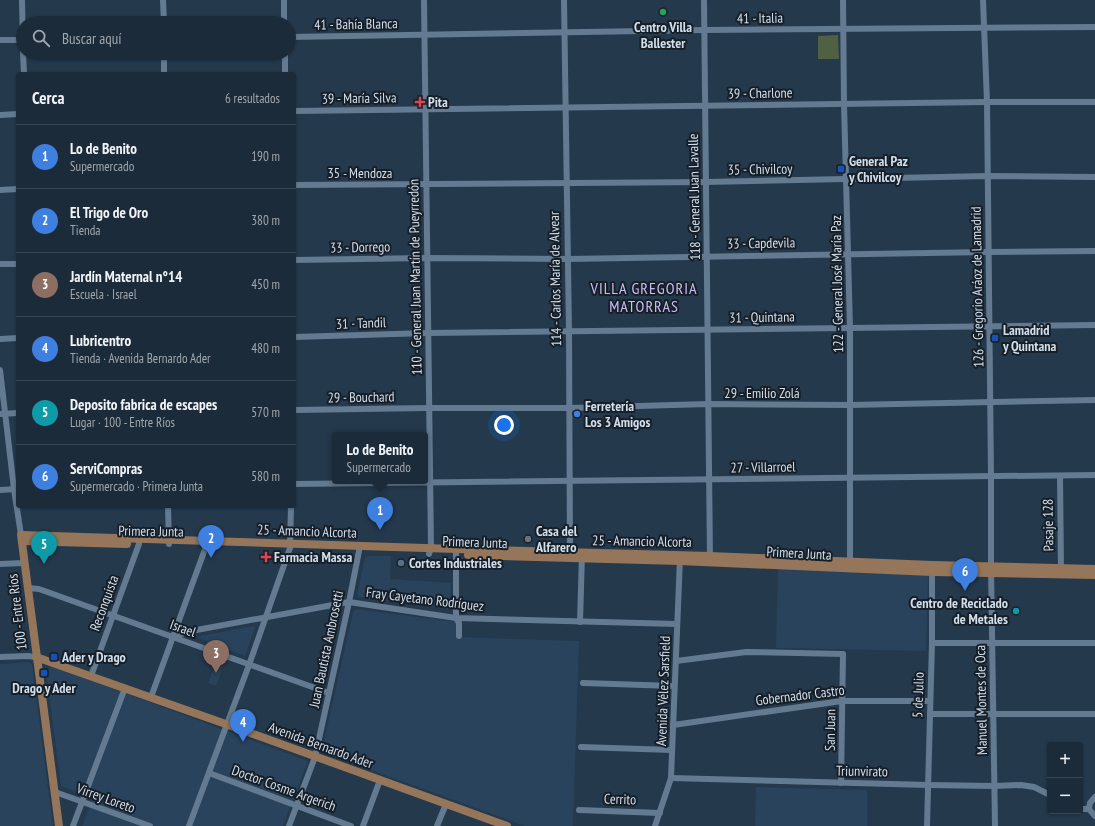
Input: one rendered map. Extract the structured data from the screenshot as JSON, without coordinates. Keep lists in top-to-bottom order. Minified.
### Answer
{"streets":{"main road":["Primera Junta","100 - Entre Ríos","Avenida Bernardo Ader"],"street":["41 - Italia","41 - Bahía Blanca","39 - Charlone","39 - María Silva","35 - Chivilcoy","35 - Mendoza","118 - General Juan Lavalle","33 - Capdevila","33 - Dorrego","110 - General Juan Martín de Pueyrredón","114 - Carlos María de Alvear","122 - General José María Paz","126 - Gregorio Aráoz de Lamadrid","31 - Quintana","31 - Tandil","29 - Emilio Zolá","29 - Bouchard","27 - Villarroel","Pasaje 128","Fray Cayetano Rodríguez","Reconquista","Israel","Juan Bautista Ambrosetti","Avenida Vélez Sarsfield","Gobernador Castro","5 de Julio","Manuel Montes de Oca","San Juan","Triunvirato","Doctor Cosme Argerich","Virrey Loreto","Cerrito"]},"crossings":[["41 - Italia","41 - Bahía Blanca"],["41 - Italia","118 - General Juan Lavalle"],["41 - Italia","110 - General Juan Martín de Pueyrredón"],["41 - Italia","114 - Carlos María de Alvear"],["41 - Italia","122 - General José María Paz"],["41 - Italia","126 - Gregorio Aráoz de Lamadrid"],["41 - Bahía Blanca","110 - General Juan Martín de Pueyrredón"],["39 - Charlone","39 - María Silva"],["39 - Charlone","118 - General Juan Lavalle"],["39 - Charlone","110 - General Juan Martín de Pueyrredón"],["39 - Charlone","114 - Carlos María de Alvear"],["39 - Charlone","122 - General José María Paz"],["39 - Charlone","126 - Gregorio Aráoz de Lamadrid"],["39 - María Silva","110 - General Juan Martín de Pueyrredón"],["35 - Chivilcoy","35 - Mendoza"],["35 - Chivilcoy","118 - General Juan Lavalle"],["35 - Chivilcoy","110 - General Juan Martín de Pueyrredón"],["35 - Chivilcoy","114 - Carlos María de Alvear"],["35 - Chivilcoy","122 - General José María Paz"],["35 - Chivilcoy","126 - Gregorio Aráoz de Lamadrid"],["35 - Mendoza","110 - General Juan Martín de Pueyrredón"],["118 - General Juan Lavalle","33 - Capdevila"],["118 - General Juan Lavalle","31 - Quintana"],["118 - General Juan Lavalle","29 - Emilio Zolá"],["118 - General Juan Lavalle","27 - Villarroel"],["118 - General Juan Lavalle","Primera Junta"],["33 - Capdevila","33 - Dorrego"],["33 - Capdevila","110 - General Juan Martín de Pueyrredón"],["33 - Capdevila","114 - Carlos María de Alvear"],["33 - Capdevila","122 - General José María Paz"],["33 - Capdevila","126 - Gregorio Aráoz de Lamadrid"],["33 - Dorrego","110 - General Juan Martín de Pueyrredón"],["110 - General Juan Martín de Pueyrredón","31 - Quintana"],["110 - General Juan Martín de Pueyrredón","31 - Tandil"],["110 - General Juan Martín de Pueyrredón","29 - Emilio Zolá"],["110 - General Juan Martín de Pueyrredón","29 - Bouchard"],["110 - General Juan Martín de Pueyrredón","27 - Villarroel"],["110 - General Juan Martín de Pueyrredón","Primera Junta"],["114 - Carlos María de Alvear","31 - Quintana"],["114 - Carlos María de Alvear","29 - Emilio Zolá"],["114 - Carlos María de Alvear","27 - Villarroel"],["114 - Carlos María de Alvear","Primera Junta"],["122 - General José María Paz","31 - Quintana"],["122 - General José María Paz","29 - Emilio Zolá"],["122 - General José María Paz","27 - Villarroel"],["122 - General José María Paz","Primera Junta"],["126 - Gregorio Aráoz de Lamadrid","31 - Quintana"],["126 - Gregorio Aráoz de Lamadrid","29 - Emilio Zolá"],["126 - Gregorio Aráoz de Lamadrid","27 - Villarroel"],["126 - Gregorio Aráoz de Lamadrid","Primera Junta"],["126 - Gregorio Aráoz de Lamadrid","Manuel Montes de Oca"],["31 - Quintana","31 - Tandil"],["29 - Emilio Zolá","29 - Bouchard"],["27 - Villarroel","Pasaje 128"],["Pasaje 128","Primera Junta"],["Primera Junta","Reconquista"],["Primera Junta","100 - Entre Ríos"],["Primera Junta","Juan Bautista Ambrosetti"],["Primera Junta","Avenida Vélez Sarsfield"],["Primera Junta","5 de Julio"],["Primera Junta","Manuel Montes de Oca"],["Fray Cayetano Rodríguez","Israel"],["Fray Cayetano Rodríguez","Juan Bautista Ambrosetti"],["Fray Cayetano Rodríguez","Avenida Vélez Sarsfield"],["Reconquista","Israel"],["Reconquista","Avenida Bernardo Ader"],["100 - Entre Ríos","Israel"],["100 - Entre Ríos","Avenida Bernardo Ader"],["100 - Entre Ríos","Virrey Loreto"],["Israel","Juan Bautista Ambrosetti"],["Juan Bautista Ambrosetti","Avenida Bernardo Ader"],["Juan Bautista Ambrosetti","Doctor Cosme Argerich"],["Avenida Vélez Sarsfield","Gobernador Castro"],["Avenida Vélez Sarsfield","San Juan"],["Avenida Vélez Sarsfield","Triunvirato"],["Avenida Vélez Sarsfield","Cerrito"],["Gobernador Castro","5 de Julio"],["Gobernador Castro","San Juan"],["5 de Julio","Triunvirato"],["Manuel Montes de Oca","Triunvirato"],["San Juan","Triunvirato"]],"districts":["VILLA GREGORIA MATORRAS"],"places":{"other":["Centro Villa Ballester","Ferretería Los 3 Amigos","Casa del Alfarero","Cortes Industriales","Centro de Reciclado de Metales"],"health":["Pita","Farmacia Massa"],"transit":["General Paz y Chivilcoy","Lamadrid y Quintana","Ader y Drago","Drago y Ader"]},"page":{"search":"Buscar aquí","heading":["Cerca","6 resultados"],"list":[{"mark":"1","name":"Lo de Benito","note":"Supermercado","value":"190 m"},{"mark":"2","name":"El Trigo de Oro","note":"Tienda","value":"380 m"},{"mark":"3","name":"Jardín Maternal n°14","note":"Escuela · Israel","value":"450 m"},{"mark":"4","name":"Lubricentro","note":"Tienda · Avenida Bernardo Ader","value":"480 m"},{"mark":"5","name":"Deposito fabrica de escapes","note":"Lugar · 100 - Entre Ríos","value":"570 m"},{"mark":"6","name":"ServiCompras","note":"Supermercado · Primera Junta","value":"580 m"}],"popup":["Lo de Benito","Supermercado"],"pins":["1","2","5","6","3","4"],"map_buttons":["+","−"]}}
